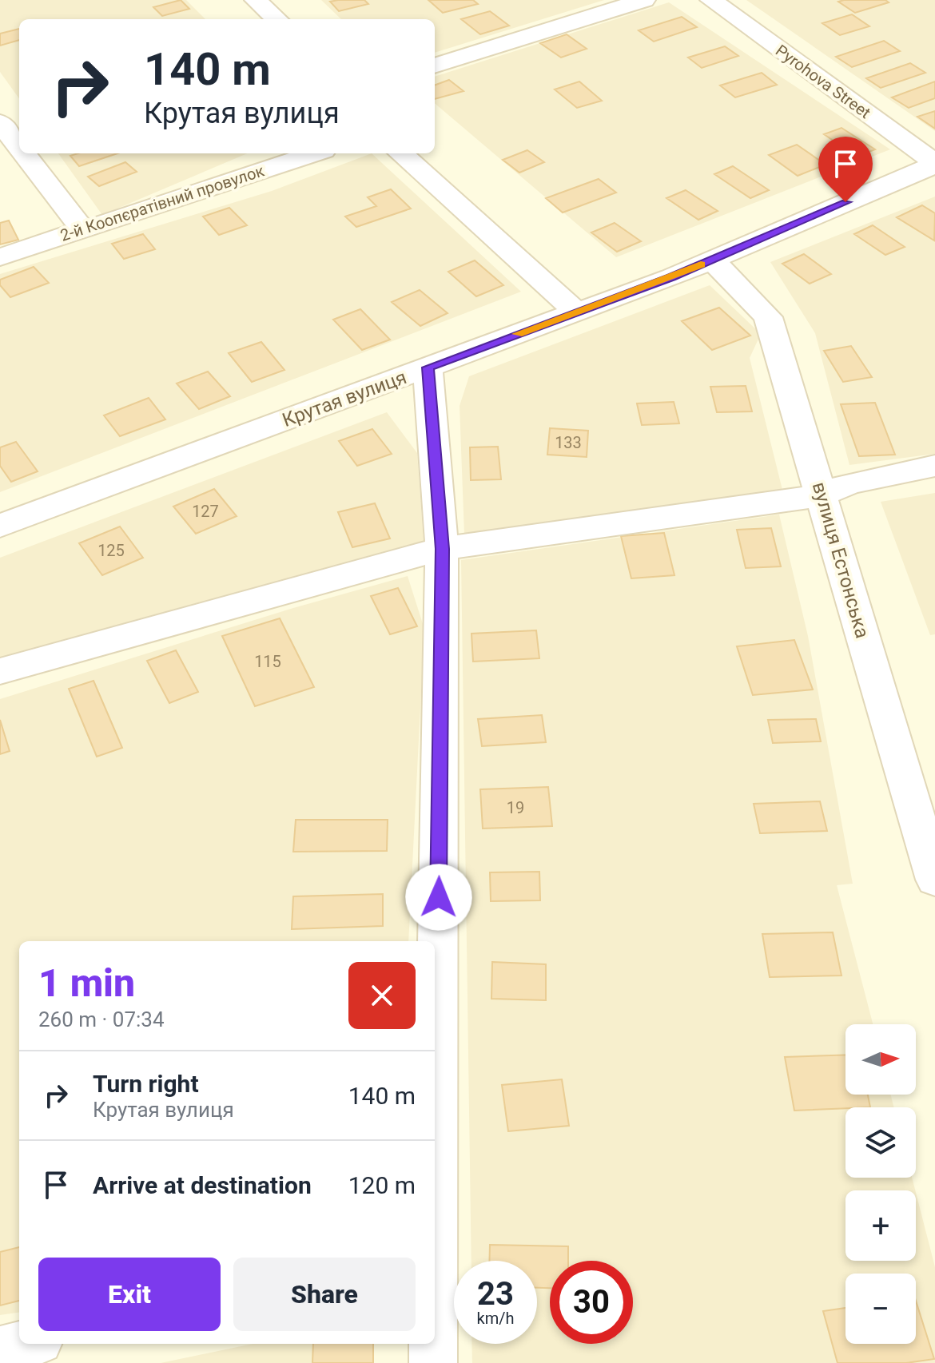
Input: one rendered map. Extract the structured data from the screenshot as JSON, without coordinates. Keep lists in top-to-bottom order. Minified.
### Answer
{"streets":{"street":["Pyrohova Street","2-й Коопєратівний провулок","Крутая вулиця","вулиця Естонська"]},"crossings":[["Pyrohova Street","Крутая вулиця"],["Крутая вулиця","вулиця Естонська"]],"house_numbers":["133","127","125","115","19"],"north":"right","page":{"turn":["140 m","Крутая вулиця"],"heading":["1 min","260 m · 07:34"],"map_buttons":["+","−"],"list":[{"name":"Turn right","note":"Крутая вулиця","value":"140 m"},{"name":"Arrive at destination","value":"120 m"}],"buttons":["Exit","Share"],"speed":"23 km/h","limit":"30"}}
